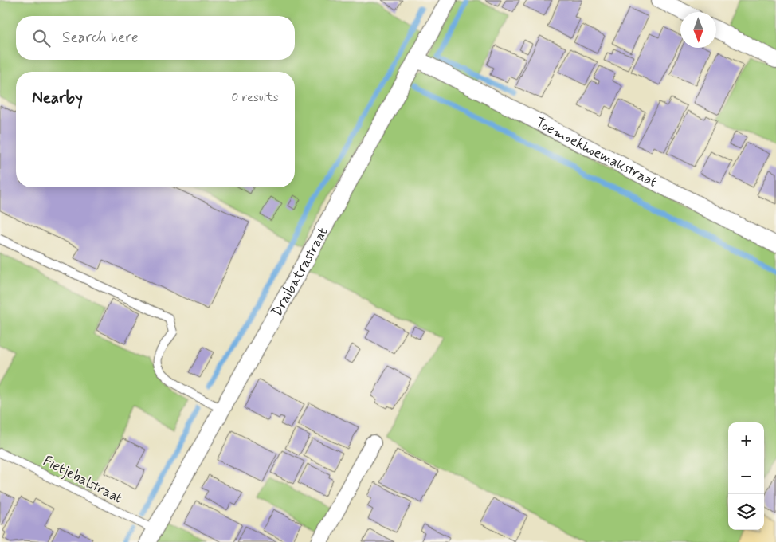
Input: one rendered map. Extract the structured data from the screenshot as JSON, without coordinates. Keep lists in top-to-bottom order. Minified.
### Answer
{"streets":{"street":["Toemoekhoemakstraat","Draibatrastraat"],"lane":["Fietjebalstraat"]},"crossings":[["Toemoekhoemakstraat","Draibatrastraat"],["Draibatrastraat","Fietjebalstraat"]],"north":"bottom","page":{"search":"Search here","heading":["Nearby","0 results"],"map_buttons":["+","−"]}}
